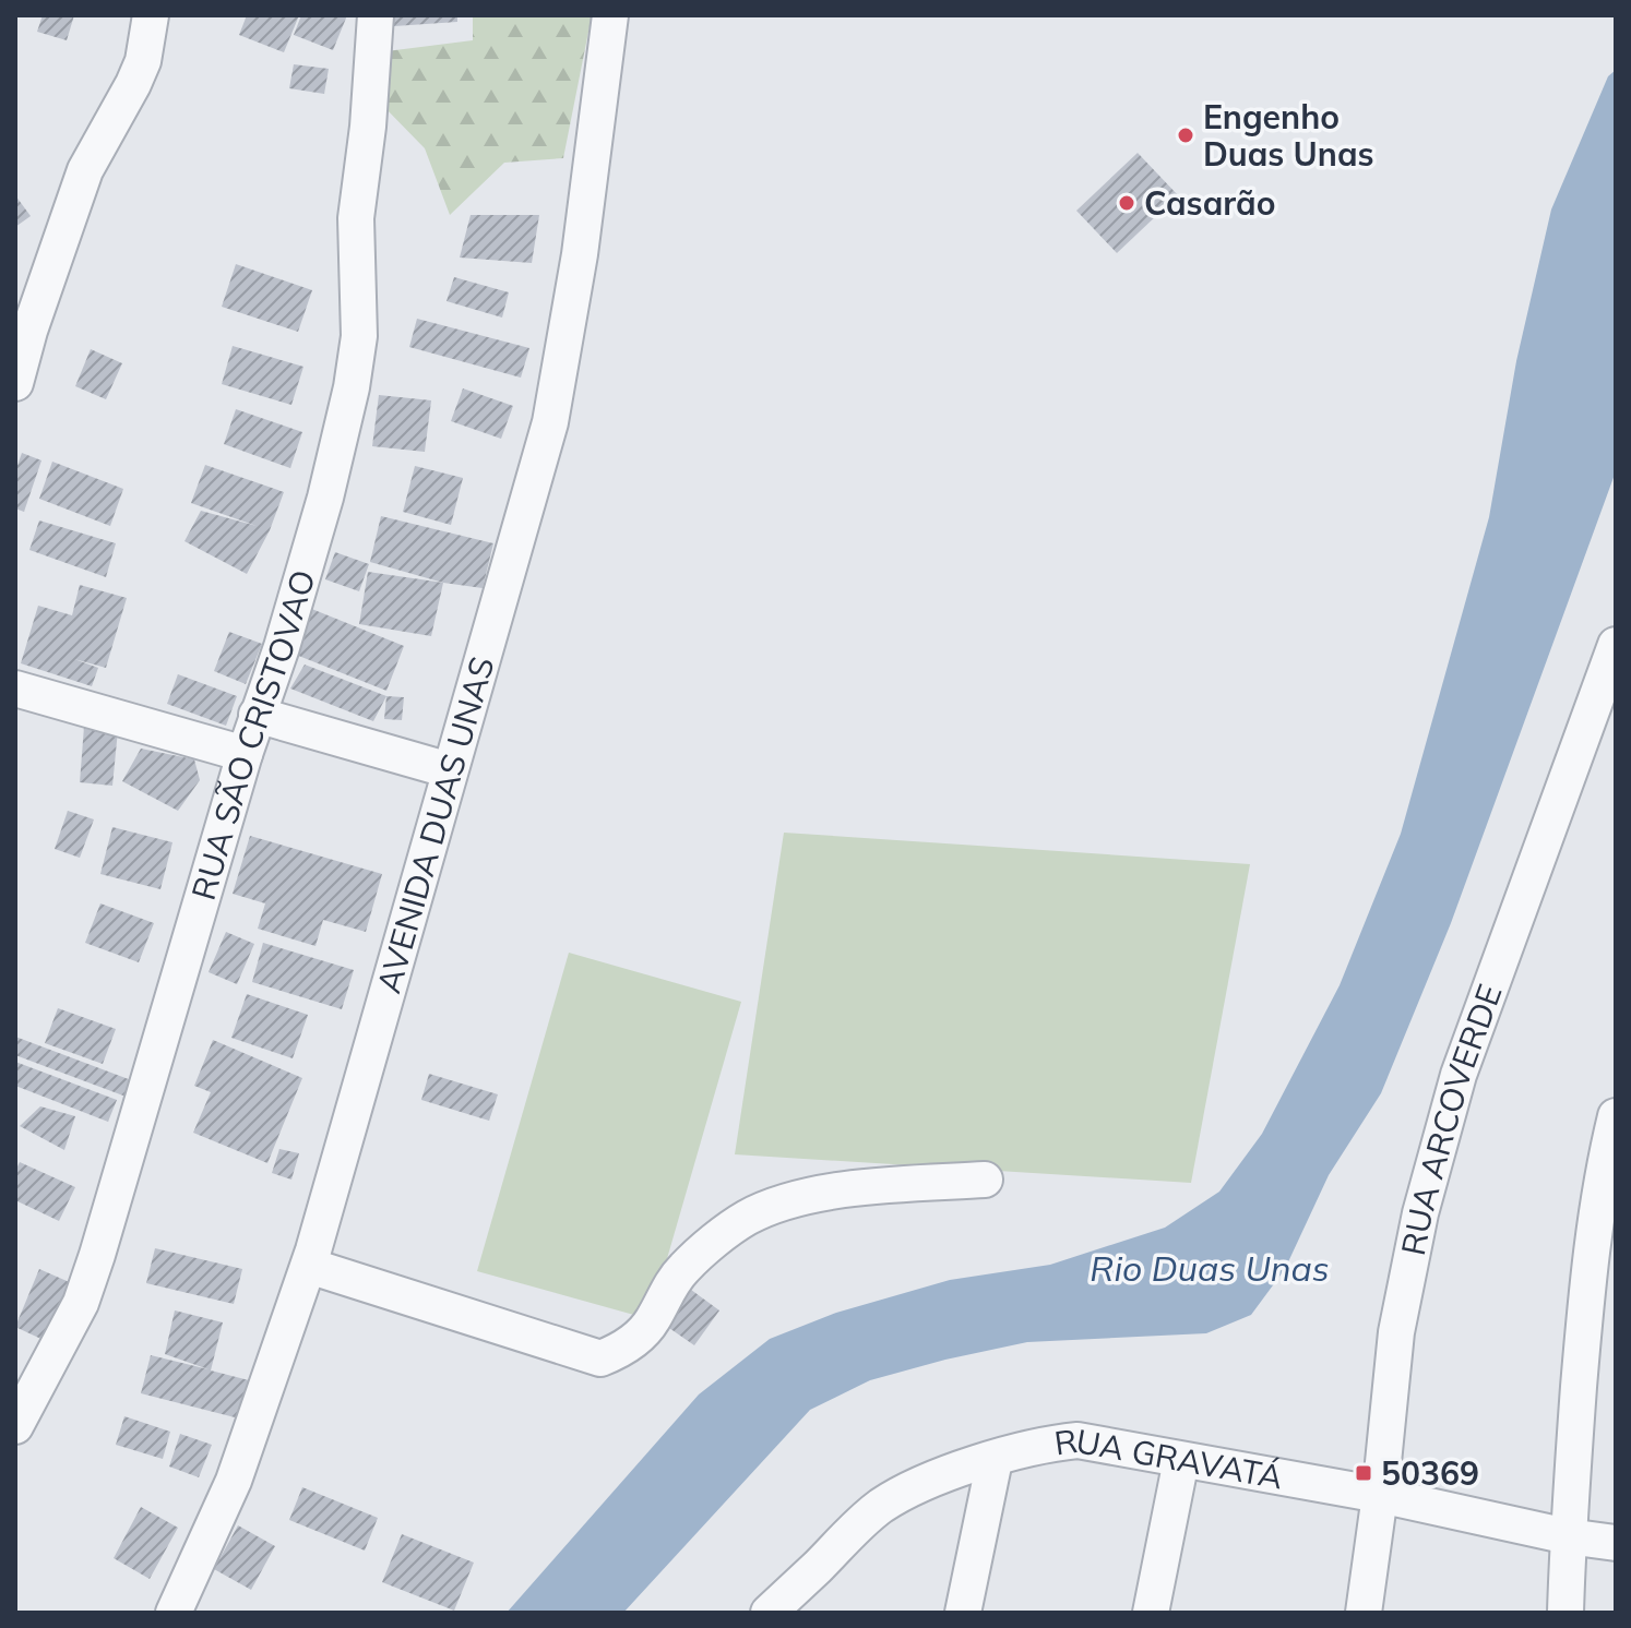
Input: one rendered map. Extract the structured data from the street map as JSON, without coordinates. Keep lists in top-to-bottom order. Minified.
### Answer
{"streets":{"street":["RUA SÃO CRISTOVAO","AVENIDA DUAS UNAS","RUA ARCOVERDE","RUA GRAVATÁ"]},"crossings":[["RUA ARCOVERDE","RUA GRAVATÁ"]],"water":["Rio Duas Unas"],"places":{"other":["Engenho Duas Unas","Casarão"],"transit":["50369"]}}
